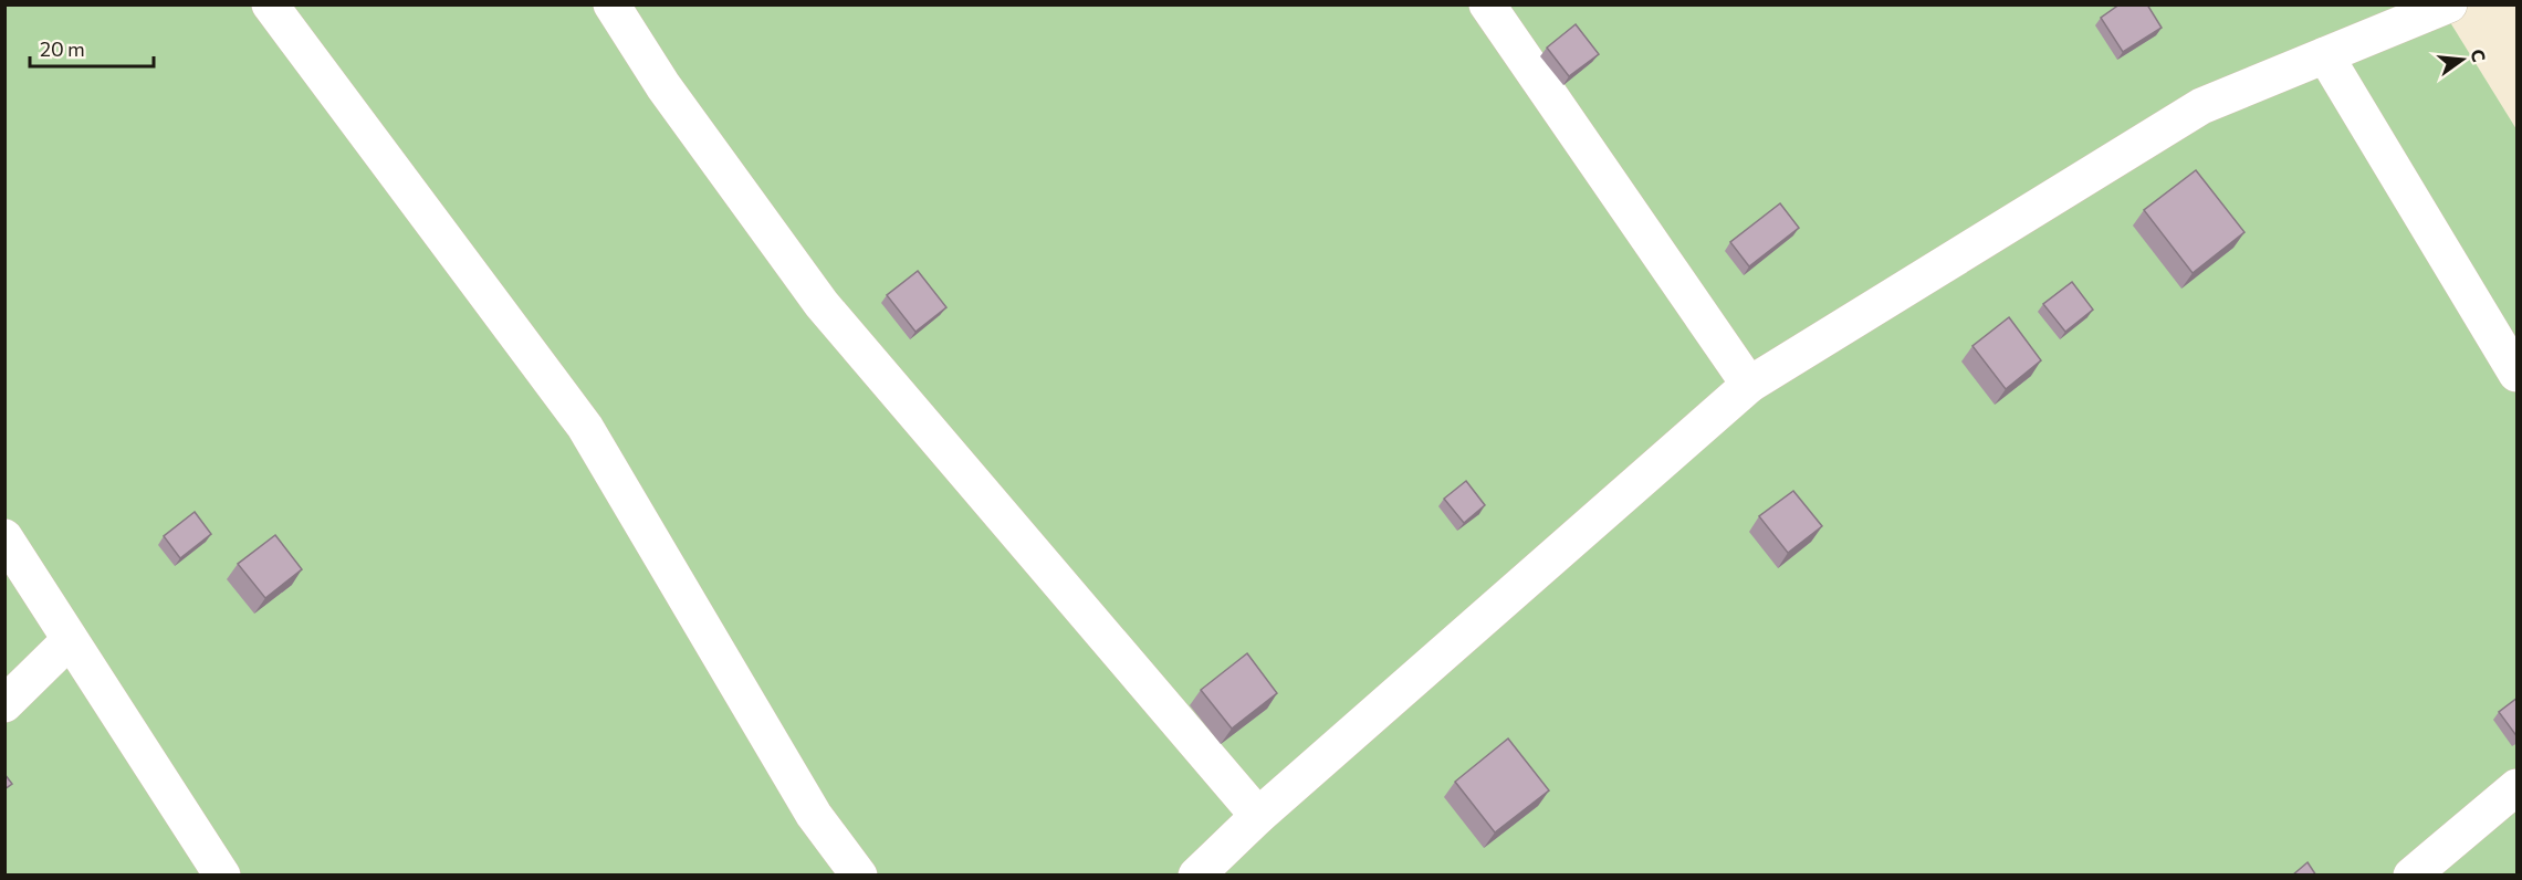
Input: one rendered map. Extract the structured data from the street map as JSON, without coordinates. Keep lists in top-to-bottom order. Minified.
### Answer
{"scale_bar":"20 m","north":"right"}
